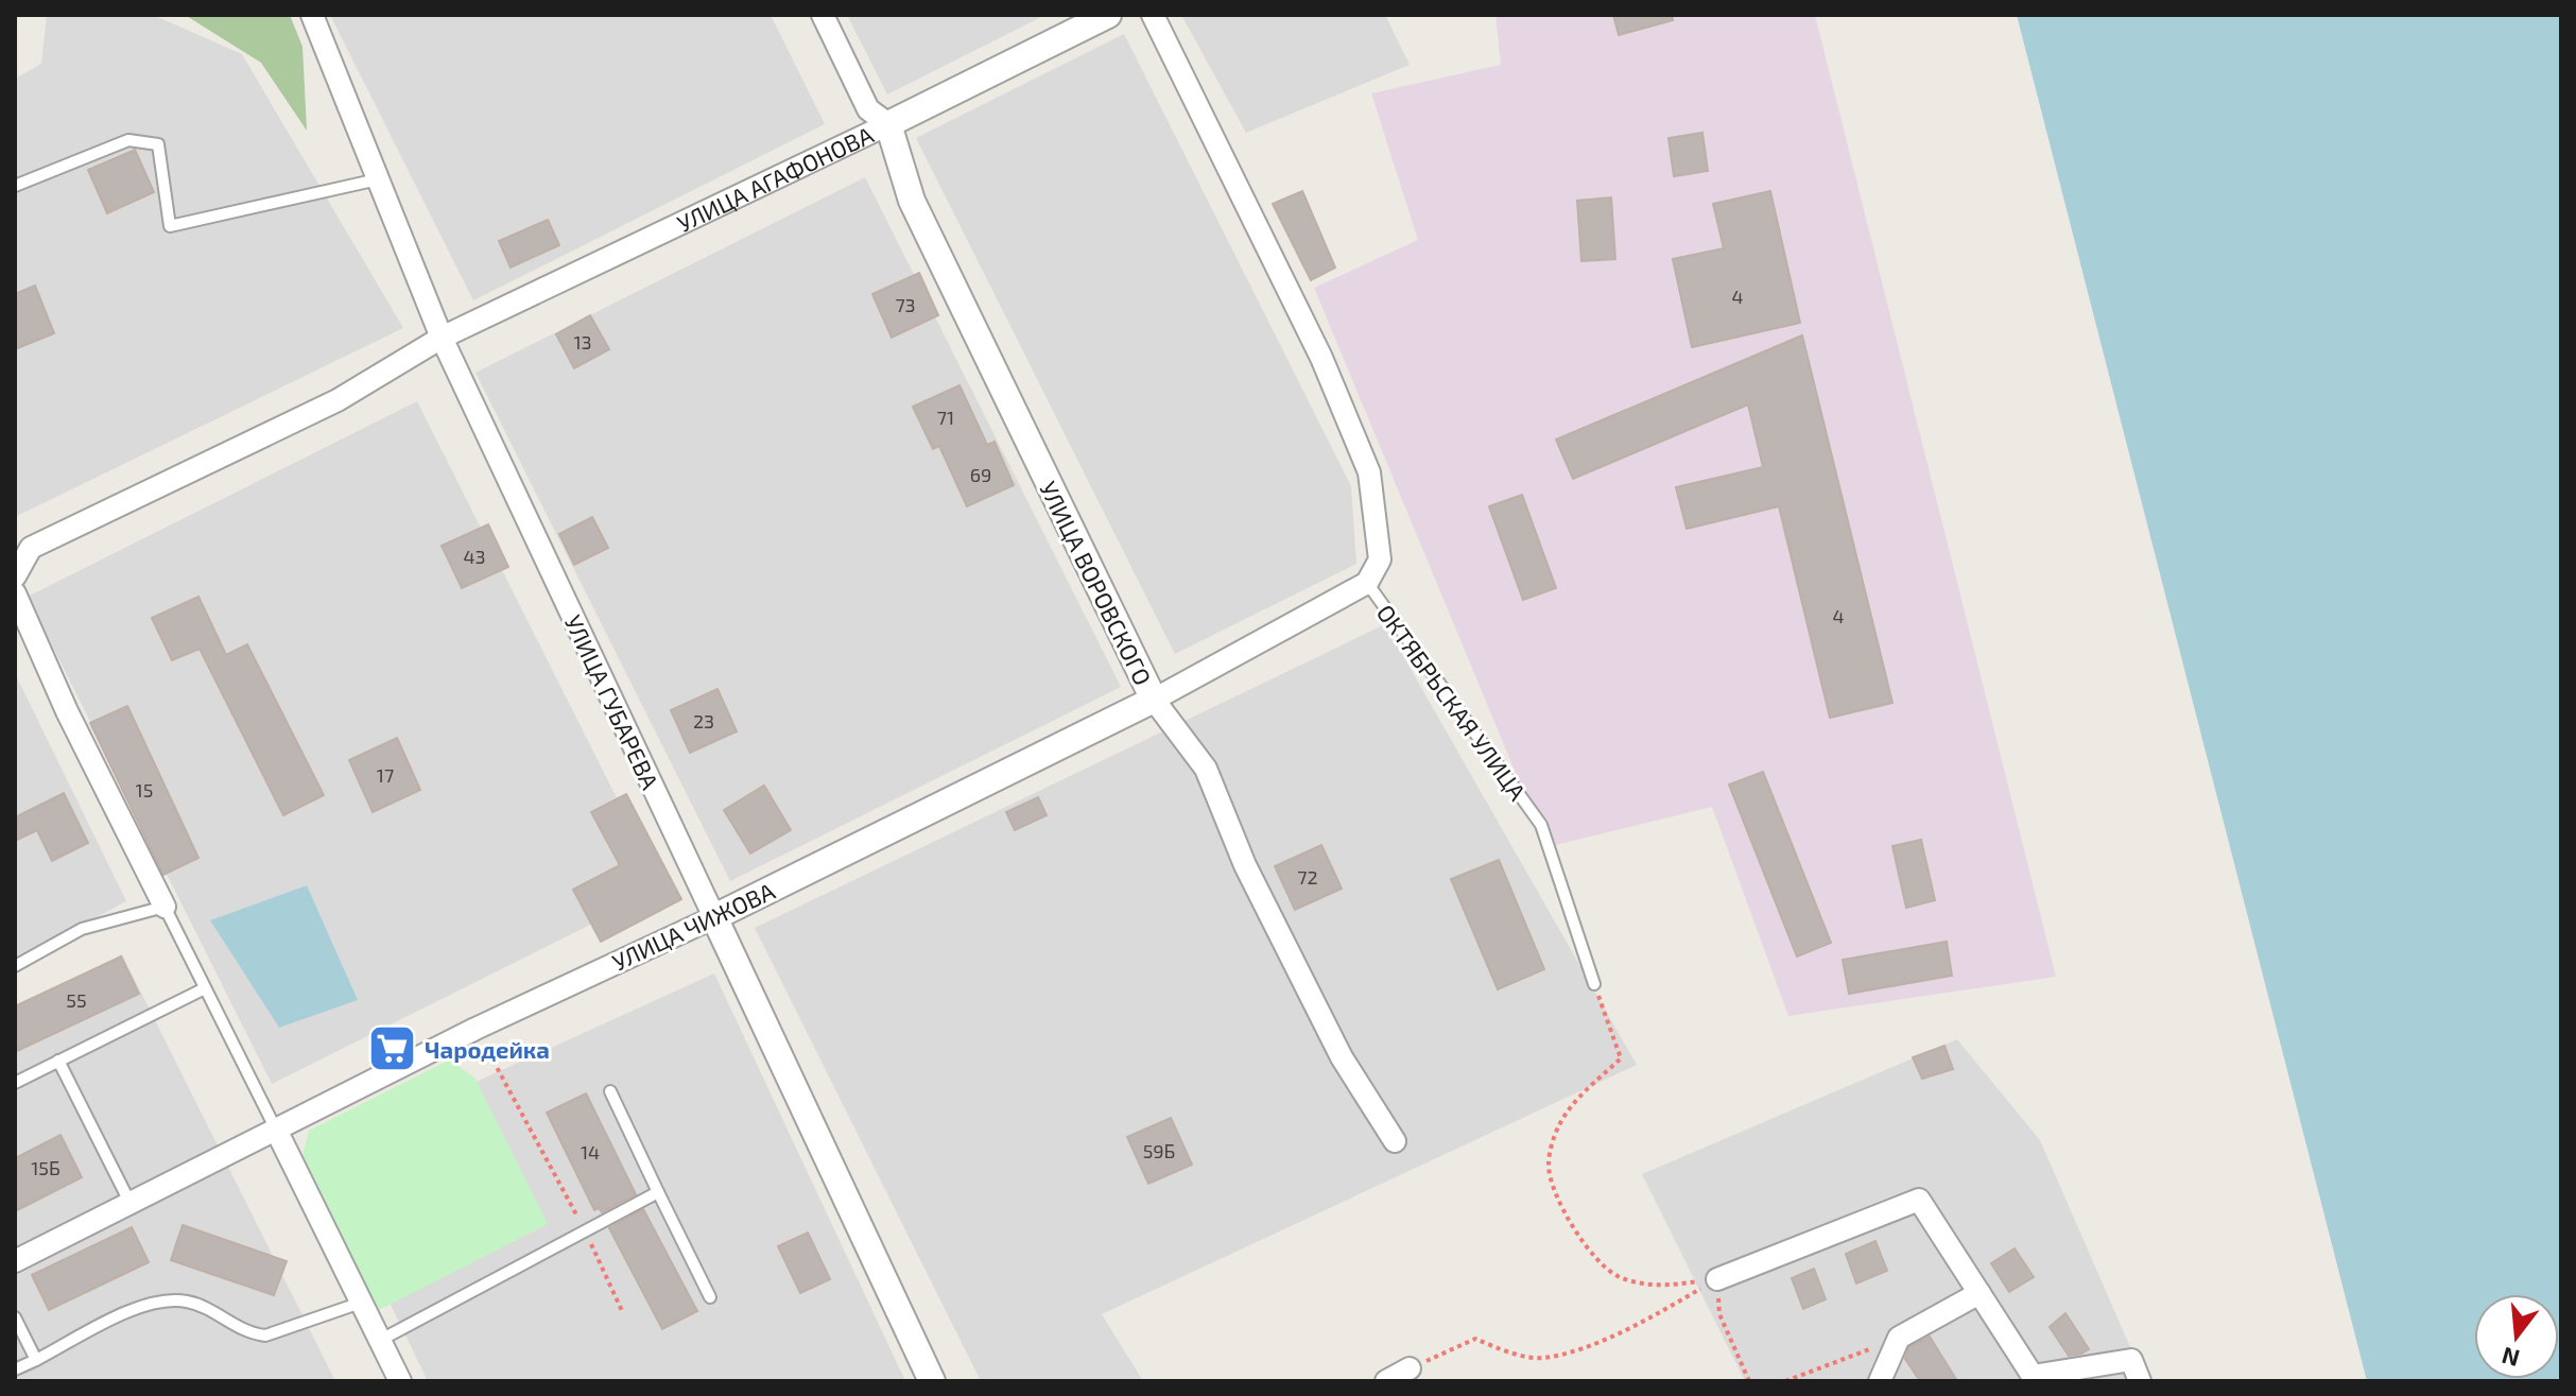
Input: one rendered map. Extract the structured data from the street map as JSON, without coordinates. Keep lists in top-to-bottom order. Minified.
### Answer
{"streets":{"street":["УЛИЦА АГАФОНОВА","УЛИЦА ВОРОВСКОГО","УЛИЦА ГУБАРЕВА","ОКТЯБРЬСКАЯ УЛИЦА","УЛИЦА ЧИЖОВА"]},"crossings":[["УЛИЦА АГАФОНОВА","УЛИЦА ВОРОВСКОГО"],["УЛИЦА АГАФОНОВА","УЛИЦА ГУБАРЕВА"],["УЛИЦА ВОРОВСКОГО","УЛИЦА ЧИЖОВА"],["УЛИЦА ГУБАРЕВА","УЛИЦА ЧИЖОВА"],["ОКТЯБРЬСКАЯ УЛИЦА","УЛИЦА ЧИЖОВА"]],"places":{"supermarket":["Чародейка"]},"house_numbers":["4","73","13","71","69","43","4","23","17","15","72","55","59Б","14","15Б"],"north":"bottom"}
